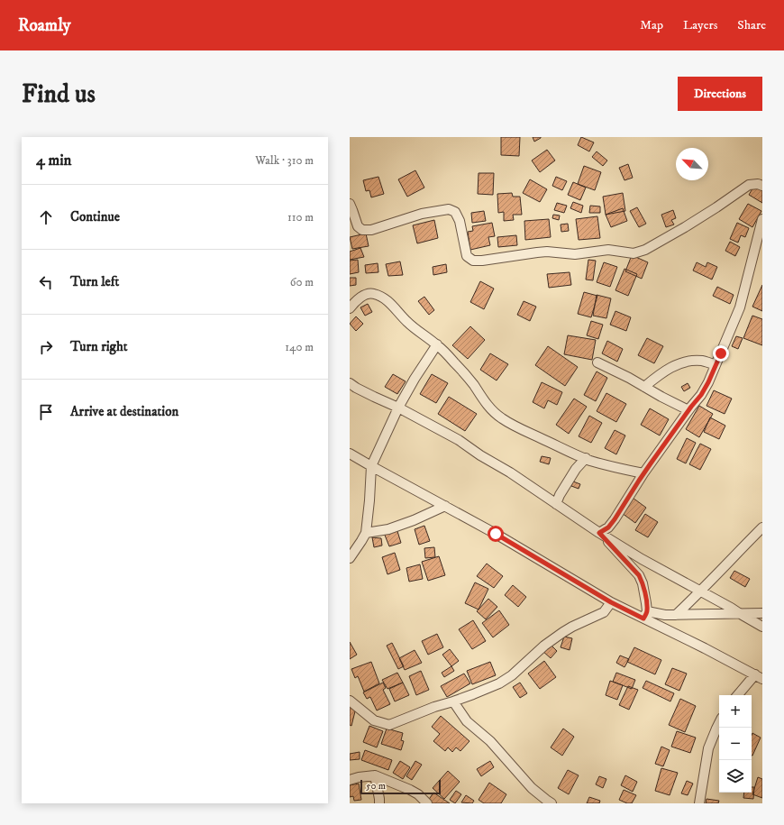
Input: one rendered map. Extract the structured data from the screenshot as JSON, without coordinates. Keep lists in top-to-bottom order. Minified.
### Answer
{"scale_bar":"50 m","north":"top left","page":{"header":"Roamly","nav":["Map","Layers","Share"],"buttons":"Directions","title":"Find us","heading":["4 min","Walk · 310 m"],"list":[["Continue","110 m"],["Turn left","60 m"],["Turn right","140 m"],"Arrive at destination"],"map_buttons":["+","−"],"scale":"50 m"}}
